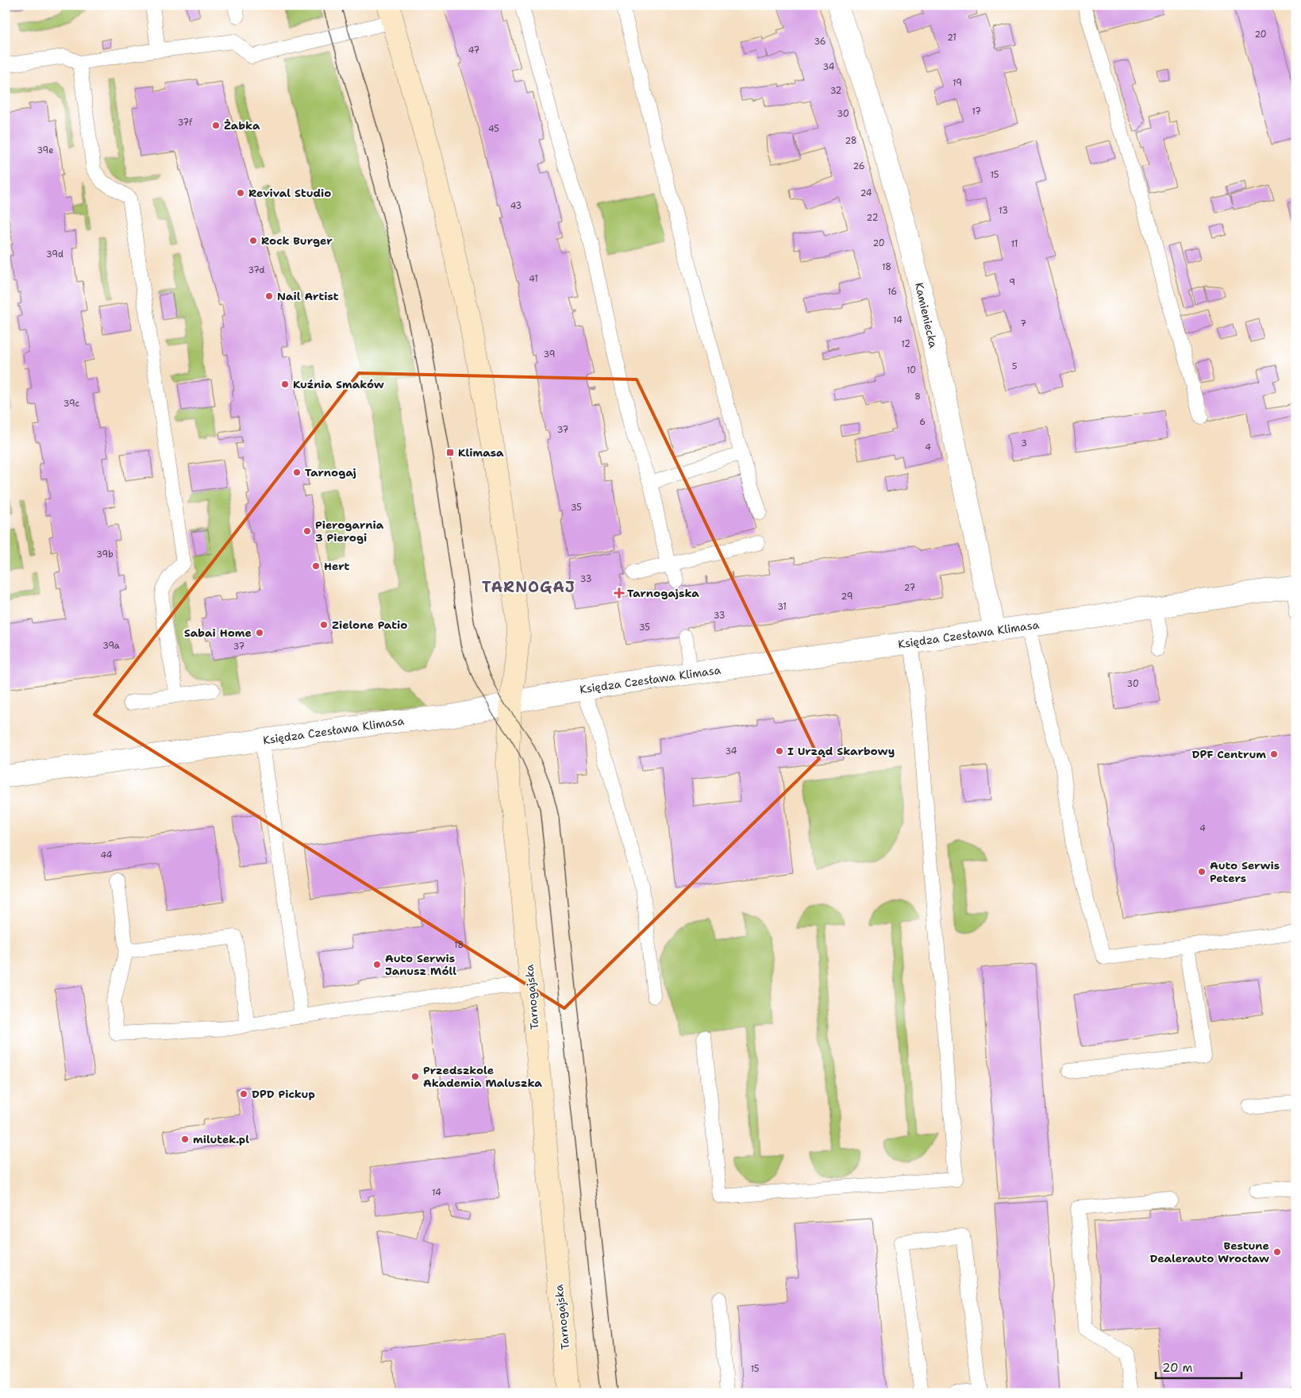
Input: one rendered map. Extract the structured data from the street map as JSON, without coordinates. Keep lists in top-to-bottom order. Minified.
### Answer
{"streets":{"street":["Kamieniecka","Księdza Czesława Klimasa","Tarnogajska"]},"crossings":[["Kamieniecka","Księdza Czesława Klimasa"],["Księdza Czesława Klimasa","Tarnogajska"]],"districts":["TARNOGAJ"],"places":{"other":["Żabka","Revival Studio","Rock Burger","Nail Artist","Kuźnia Smaków","Tarnogaj","Pierogarnia 3 Pierogi","Hert","Zielone Patio","Sabai Home","I Urząd Skarbowy","DPF Centrum","Auto Serwis Peters","Auto Serwis Janusz Móll","Przedszkole Akademia Maluszka","DPD Pickup","milutek.pl","Bestune Dealerauto Wrocław"],"transit":["Klimasa"],"health":["Tarnogajska"]},"house_numbers":["20","21","36","47","34","19","32","17","30","37f","45","28","39e","26","15","24","43","13","22","20","11","39d","18","37d","41","9","16","14","7","12","39","5","10","8","39c","6","37","3","4","35","39b","33","27","29","31","33","35","39a","37","30","34","4","44","18","14","15"],"scale_bar":"20 m"}
